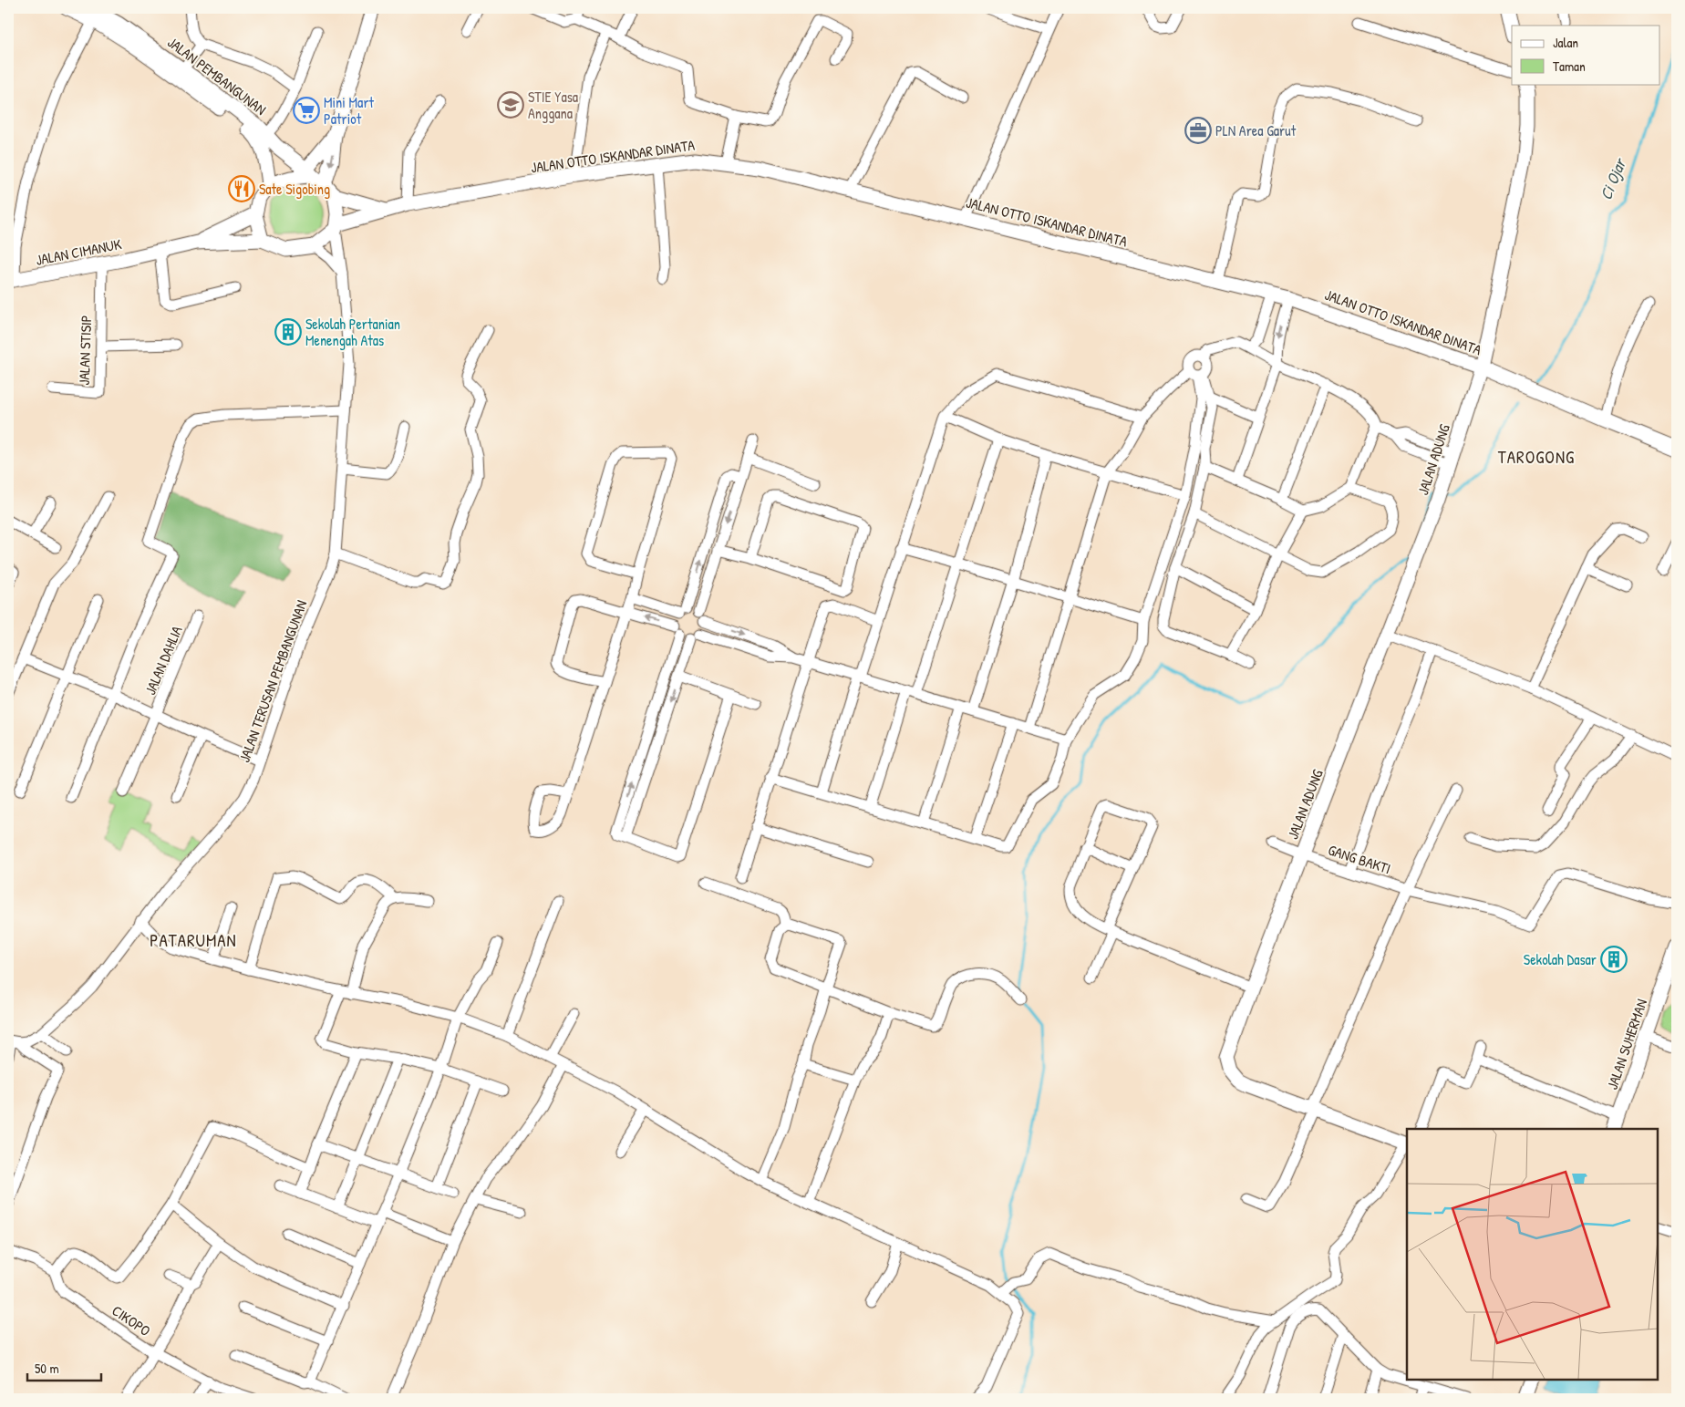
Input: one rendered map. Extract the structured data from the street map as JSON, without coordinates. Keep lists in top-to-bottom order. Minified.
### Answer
{"streets":{"main road":["JALAN PEMBANGUNAN","JALAN OTTO ISKANDAR DINATA","JALAN CIMANUK","JALAN ADUNG","JALAN SUHERMAN"],"street":["JALAN STISIP","JALAN DAHLIA","JALAN TERUSAN PEMBANGUNAN","GANG BAKTI","CIKOPO"]},"crossings":[["JALAN PEMBANGUNAN","JALAN OTTO ISKANDAR DINATA"],["JALAN PEMBANGUNAN","JALAN TERUSAN PEMBANGUNAN"],["JALAN OTTO ISKANDAR DINATA","JALAN ADUNG"],["JALAN OTTO ISKANDAR DINATA","JALAN TERUSAN PEMBANGUNAN"],["JALAN CIMANUK","JALAN STISIP"],["JALAN ADUNG","GANG BAKTI"]],"districts":["TAROGONG","PATARUMAN"],"water":["Ci Ojar"],"places":{"school or university":["STIE Yasa Anggana"],"supermarket":["Mini Mart Patriot"],"office":["PLN Area Garut"],"restaurant":["Sate Sigobing"],"building":["Sekolah Pertanian Menengah Atas","Sekolah Dasar"]},"legend":["Jalan","Taman"],"scale_bar":"50 m"}
